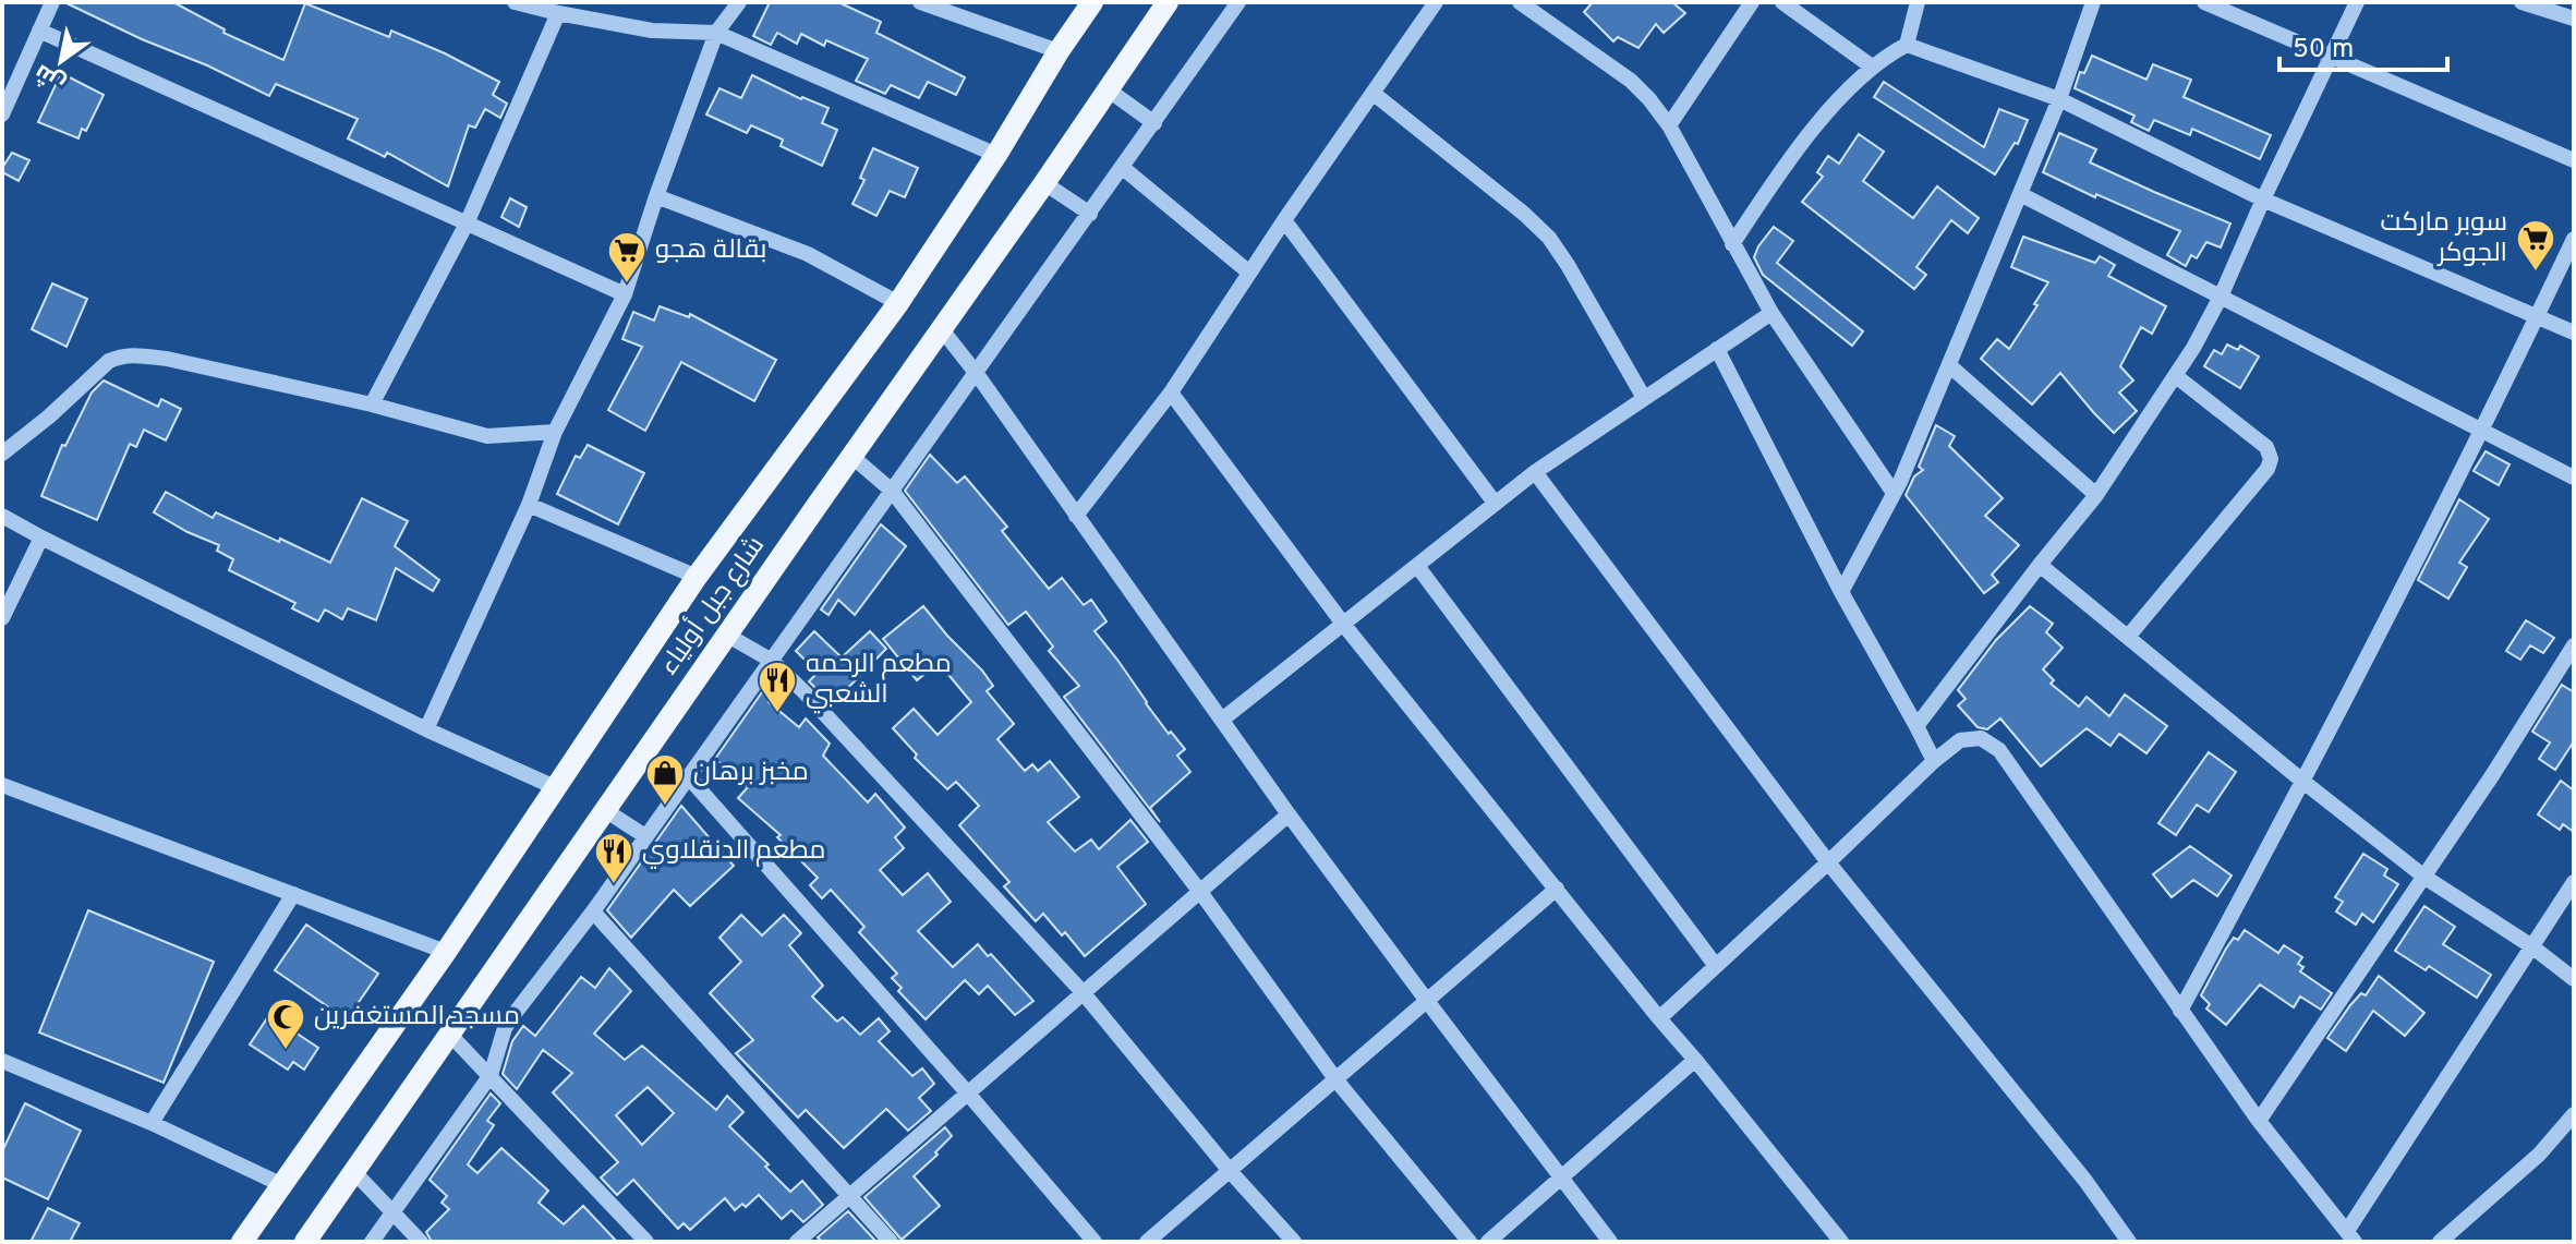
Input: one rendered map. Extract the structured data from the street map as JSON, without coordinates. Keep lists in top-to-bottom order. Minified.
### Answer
{"streets":{"main road":["شارع جبل أولياء"]},"places":{"supermarket":["سوبر ماركت الجوكر","بقالة هجو"],"restaurant":["مطعم الرحمه الشعبي","مطعم الدنقلاوي"],"shop":["مخبز برهان"],"mosque":["مسجد المستغفرين"]},"scale_bar":"50 m","north":"bottom left"}
